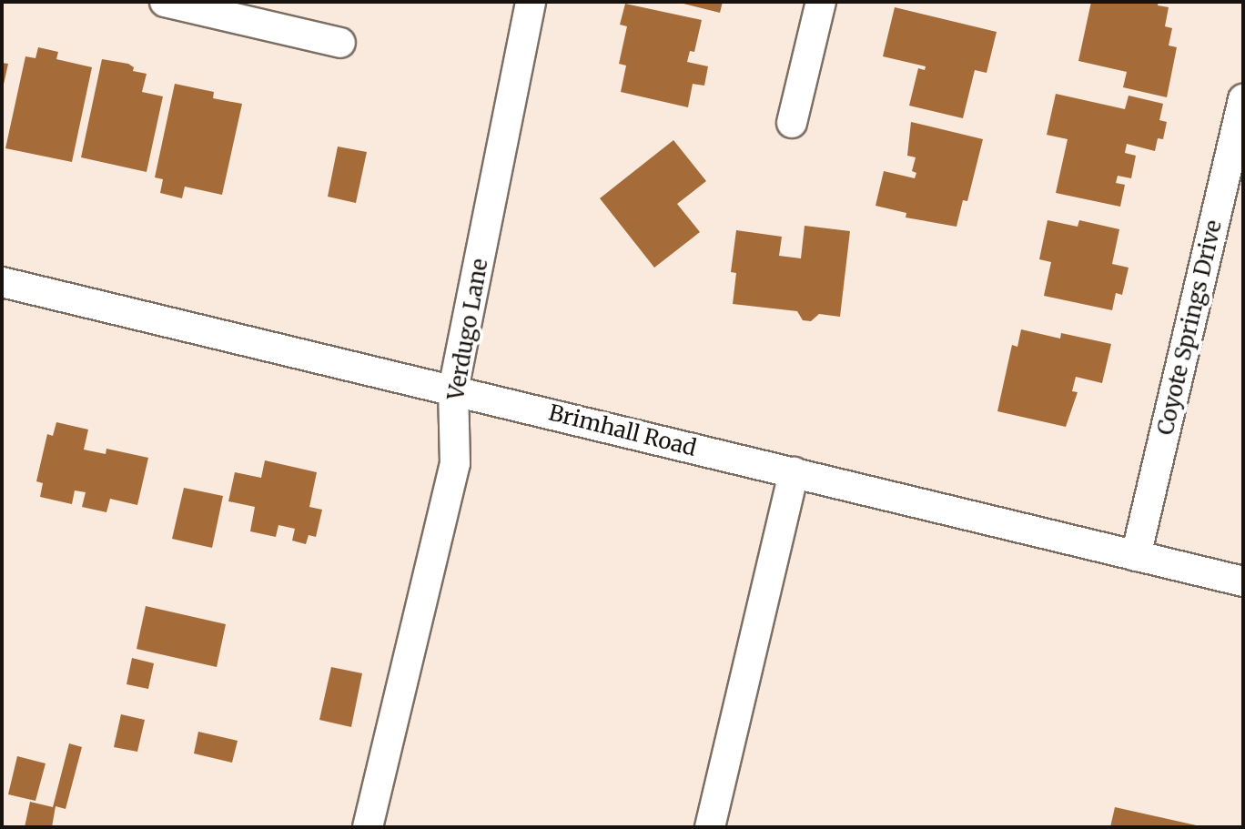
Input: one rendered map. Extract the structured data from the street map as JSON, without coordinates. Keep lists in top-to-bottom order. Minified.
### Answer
{"streets":{"street":["Coyote Springs Drive","Verdugo Lane","Brimhall Road"]},"crossings":[["Coyote Springs Drive","Brimhall Road"],["Verdugo Lane","Brimhall Road"]]}
